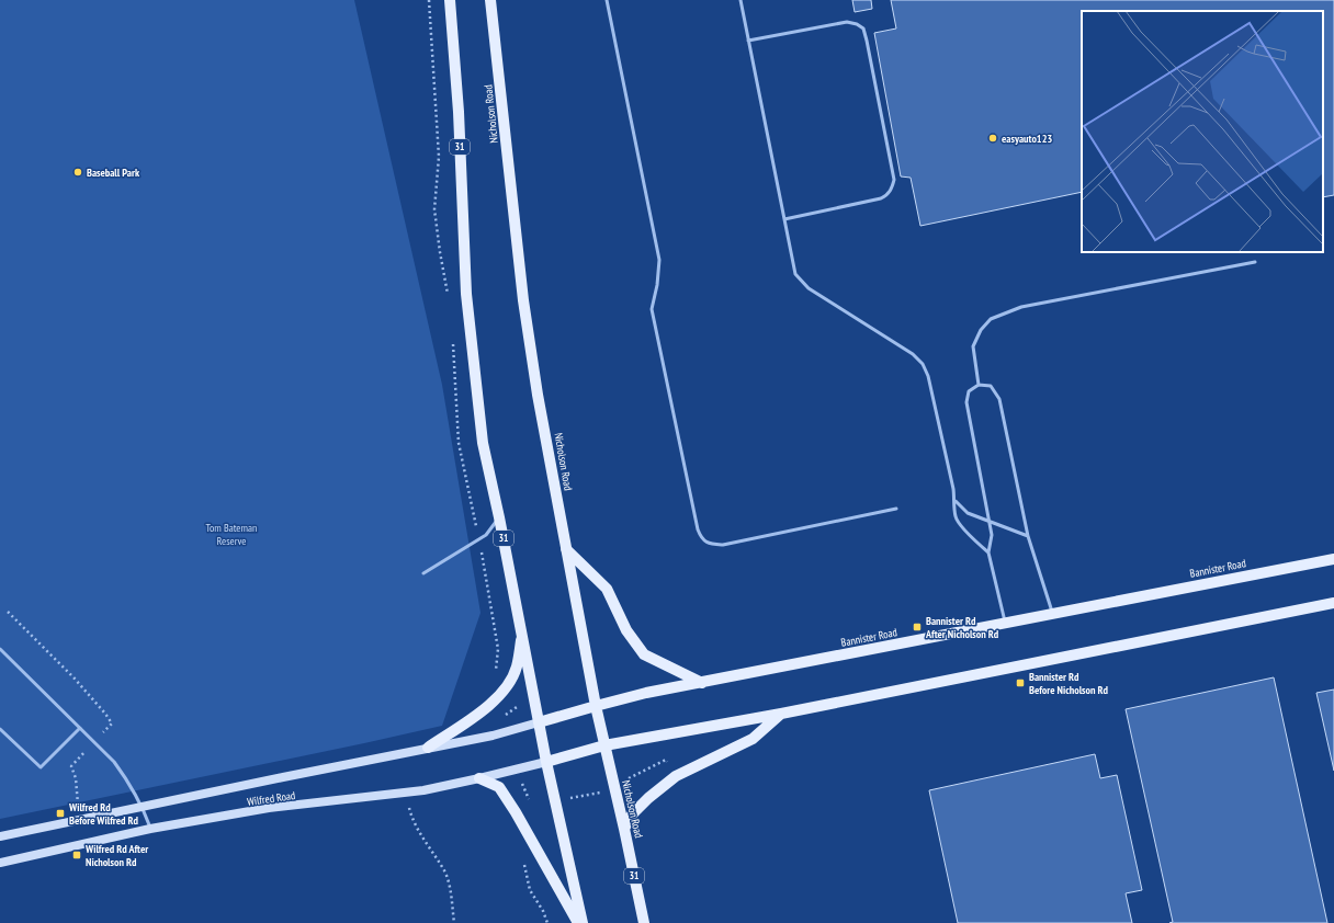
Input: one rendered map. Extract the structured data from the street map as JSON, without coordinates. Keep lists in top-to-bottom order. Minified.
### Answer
{"streets":{"main road":["Nicholson Road","31","Bannister Road","Wilfred Road"]},"crossings":[["Nicholson Road","Bannister Road"],["31","Bannister Road"],["31","Wilfred Road"],["Bannister Road","Wilfred Road"]],"parks":["Tom Bateman Reserve"],"places":{"other":["easyauto123","Baseball Park"],"transit":["Bannister Rd After Nicholson Rd","Bannister Rd Before Nicholson Rd","Wilfred Rd Before Wilfred Rd","Wilfred Rd After Nicholson Rd"]}}
